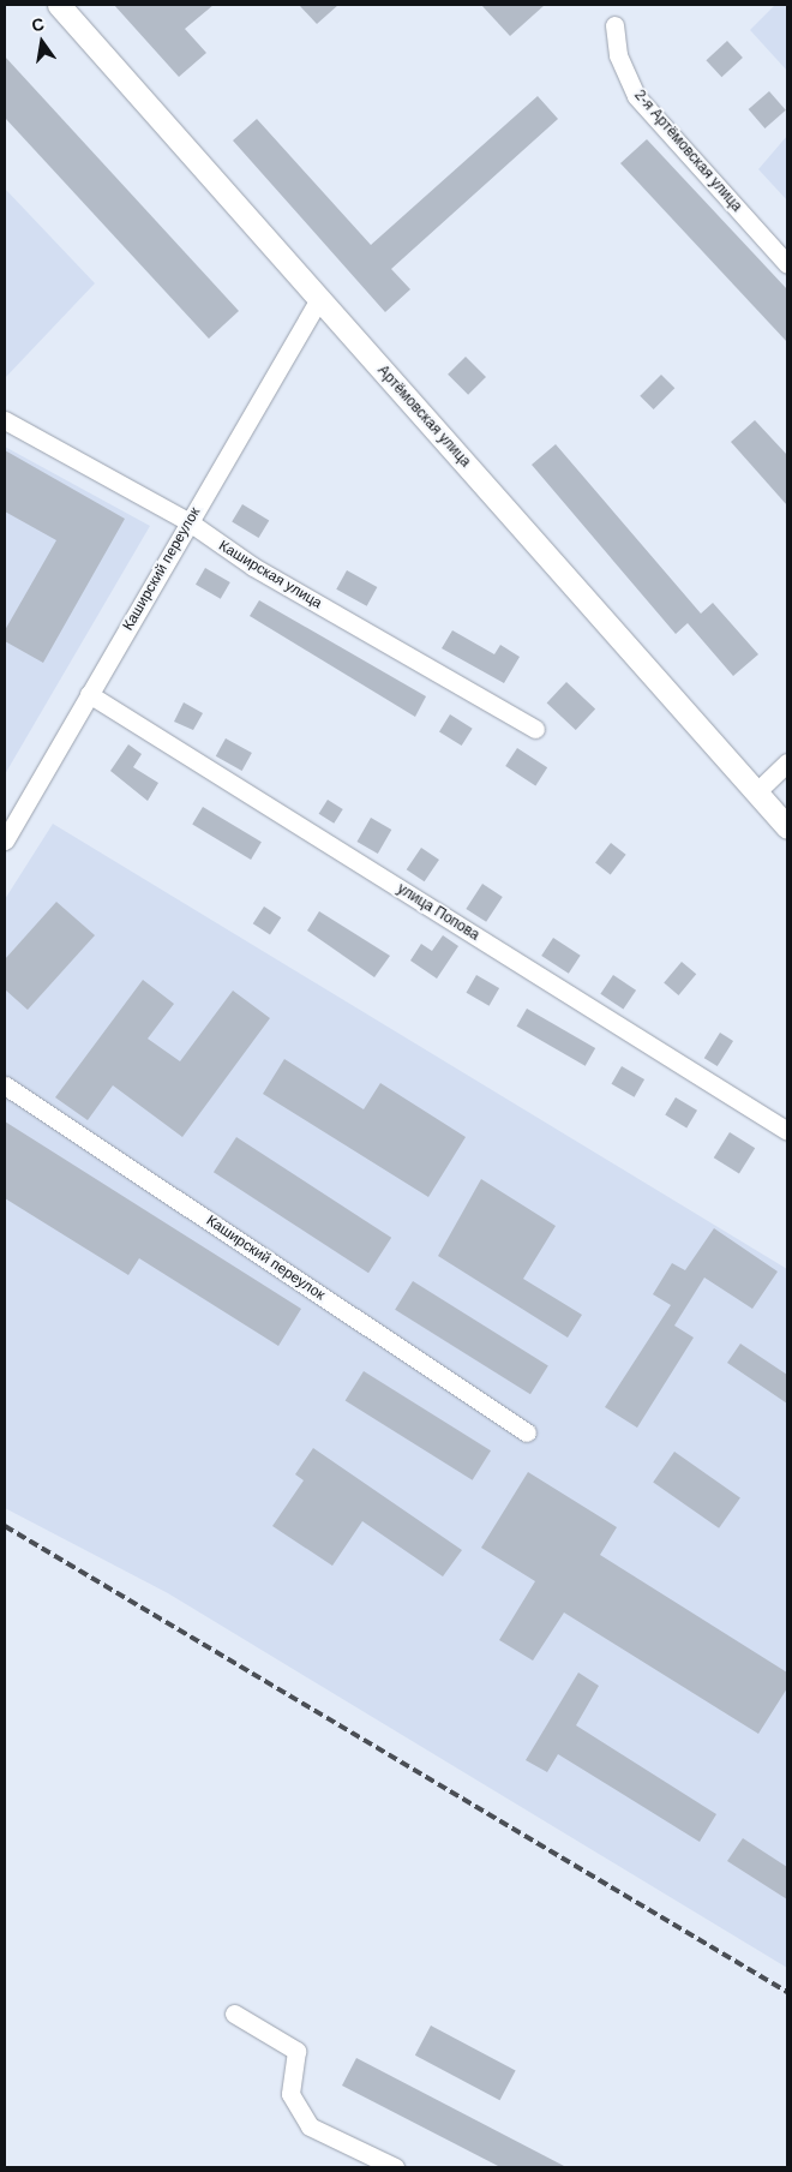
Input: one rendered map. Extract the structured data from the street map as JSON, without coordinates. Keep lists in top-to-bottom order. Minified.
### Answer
{"streets":{"street":["2-я Артёмовская улица","Артёмовская улица","Каширский переулок","Каширская улица","улица Попова"]},"crossings":[["Артёмовская улица","Каширский переулок"],["Каширский переулок","Каширская улица"],["Каширский переулок","улица Попова"]],"north":"top"}
